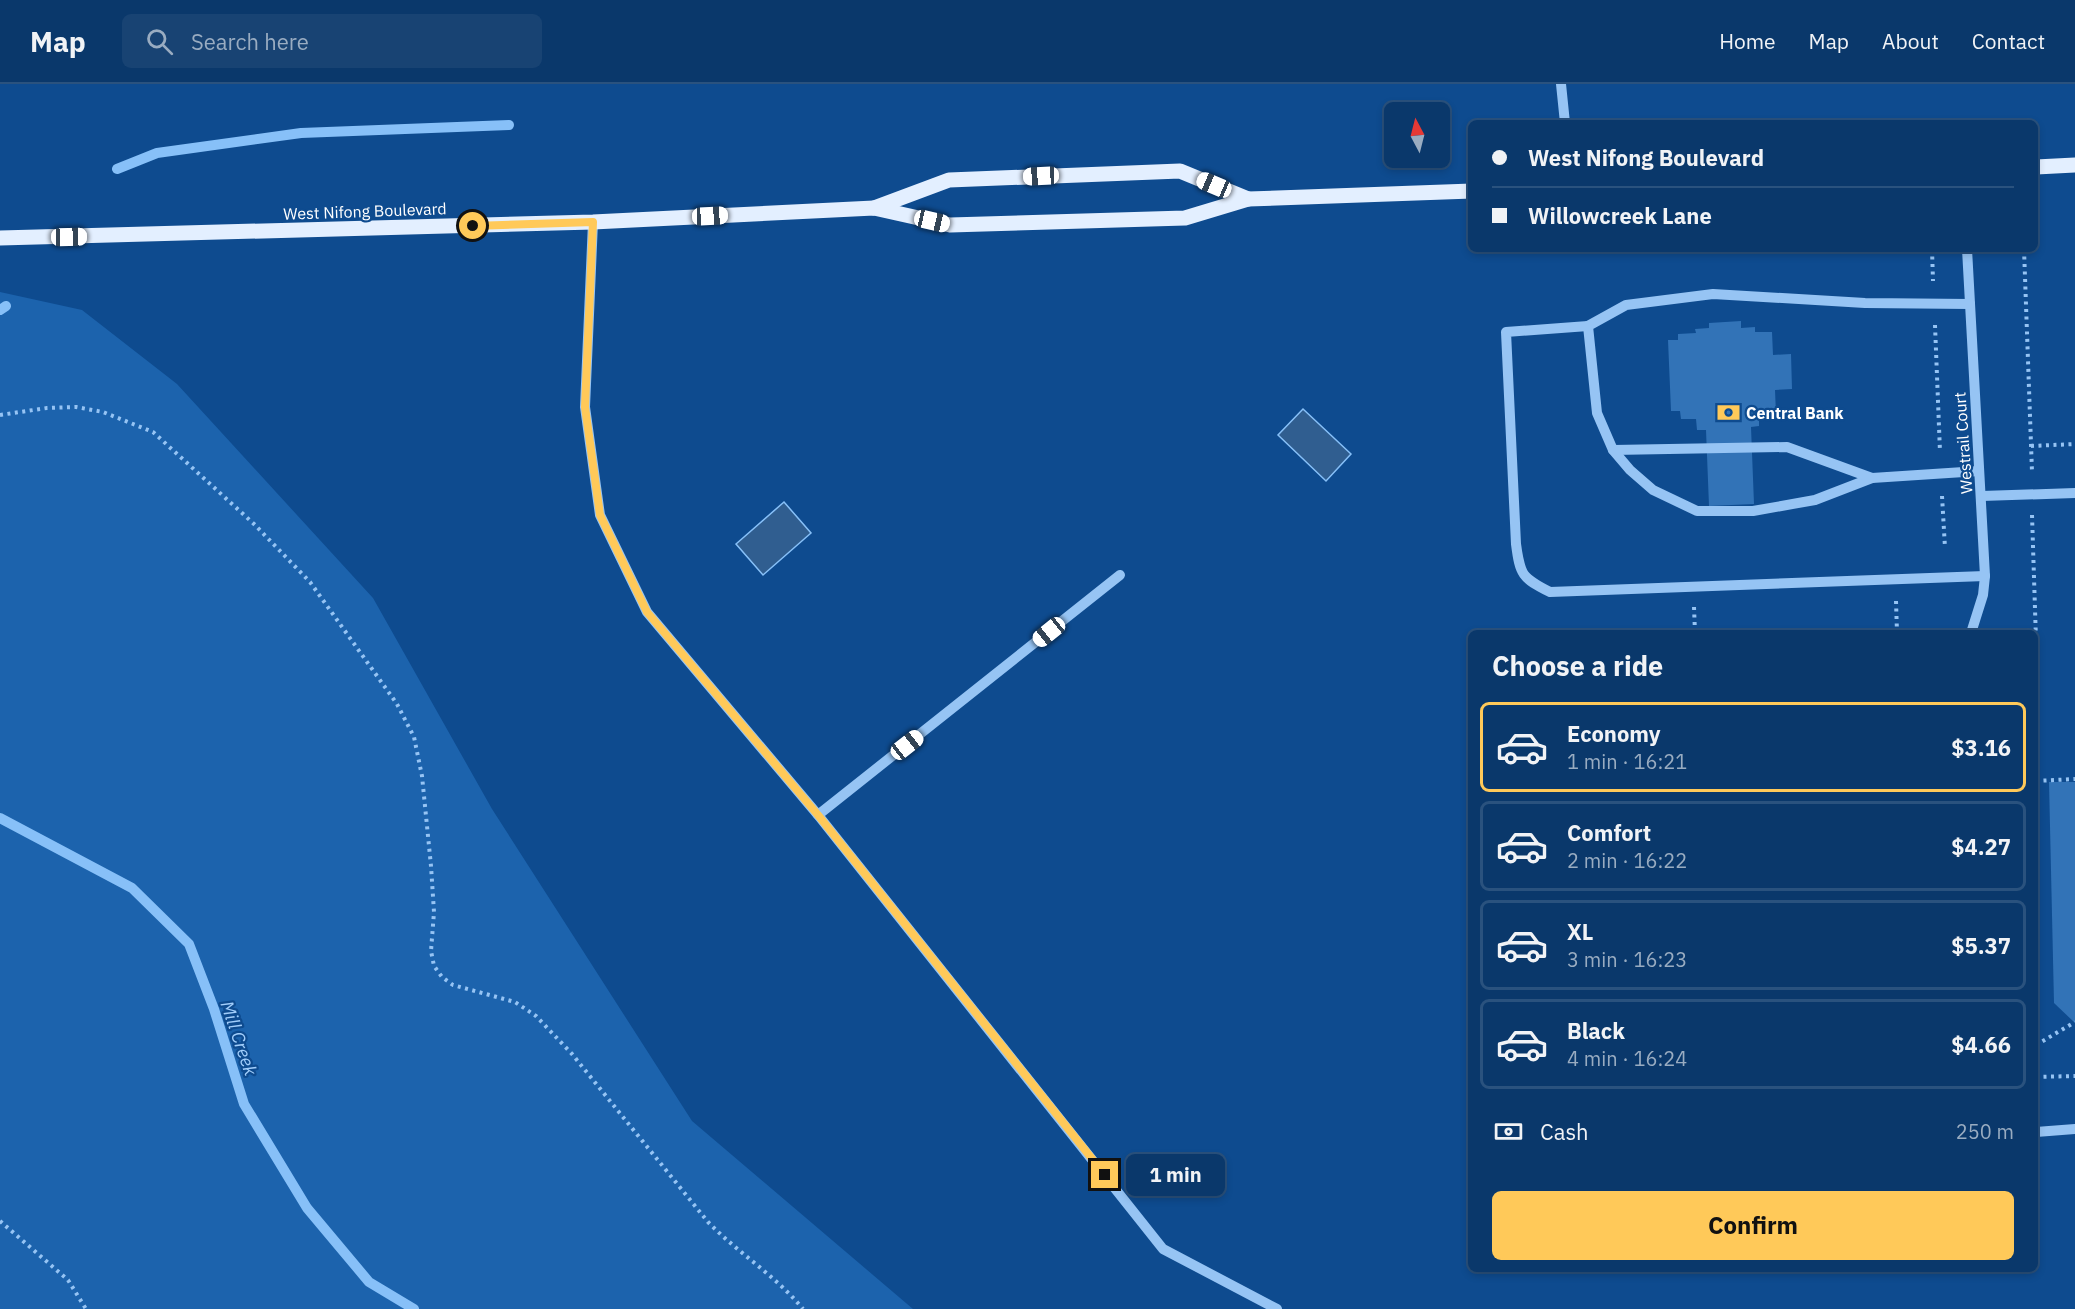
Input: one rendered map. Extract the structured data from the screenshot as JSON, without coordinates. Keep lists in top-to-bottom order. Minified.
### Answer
{"streets":{"main road":["West Nifong Boulevard"],"street":["Westrail Court"]},"water":["Mill Creek"],"places":{"bank":["Central Bank"]},"north":"top","page":{"header":"Map","search":"Search here","nav":["Home","Map","About","Contact"],"banner":["West Nifong Boulevard","Willowcreek Lane"],"heading":"Choose a ride","list":[{"name":"Economy","note":"1 min · 16:21","value":"$3.16"},{"name":"Comfort","note":"2 min · 16:22","value":"$4.27"},{"name":"XL","note":"3 min · 16:23","value":"$5.37"},{"name":"Black","note":"4 min · 16:24","value":"$4.66"}],"pay":["Cash","250 m"],"bubble":"1 min","buttons":"Confirm"}}
